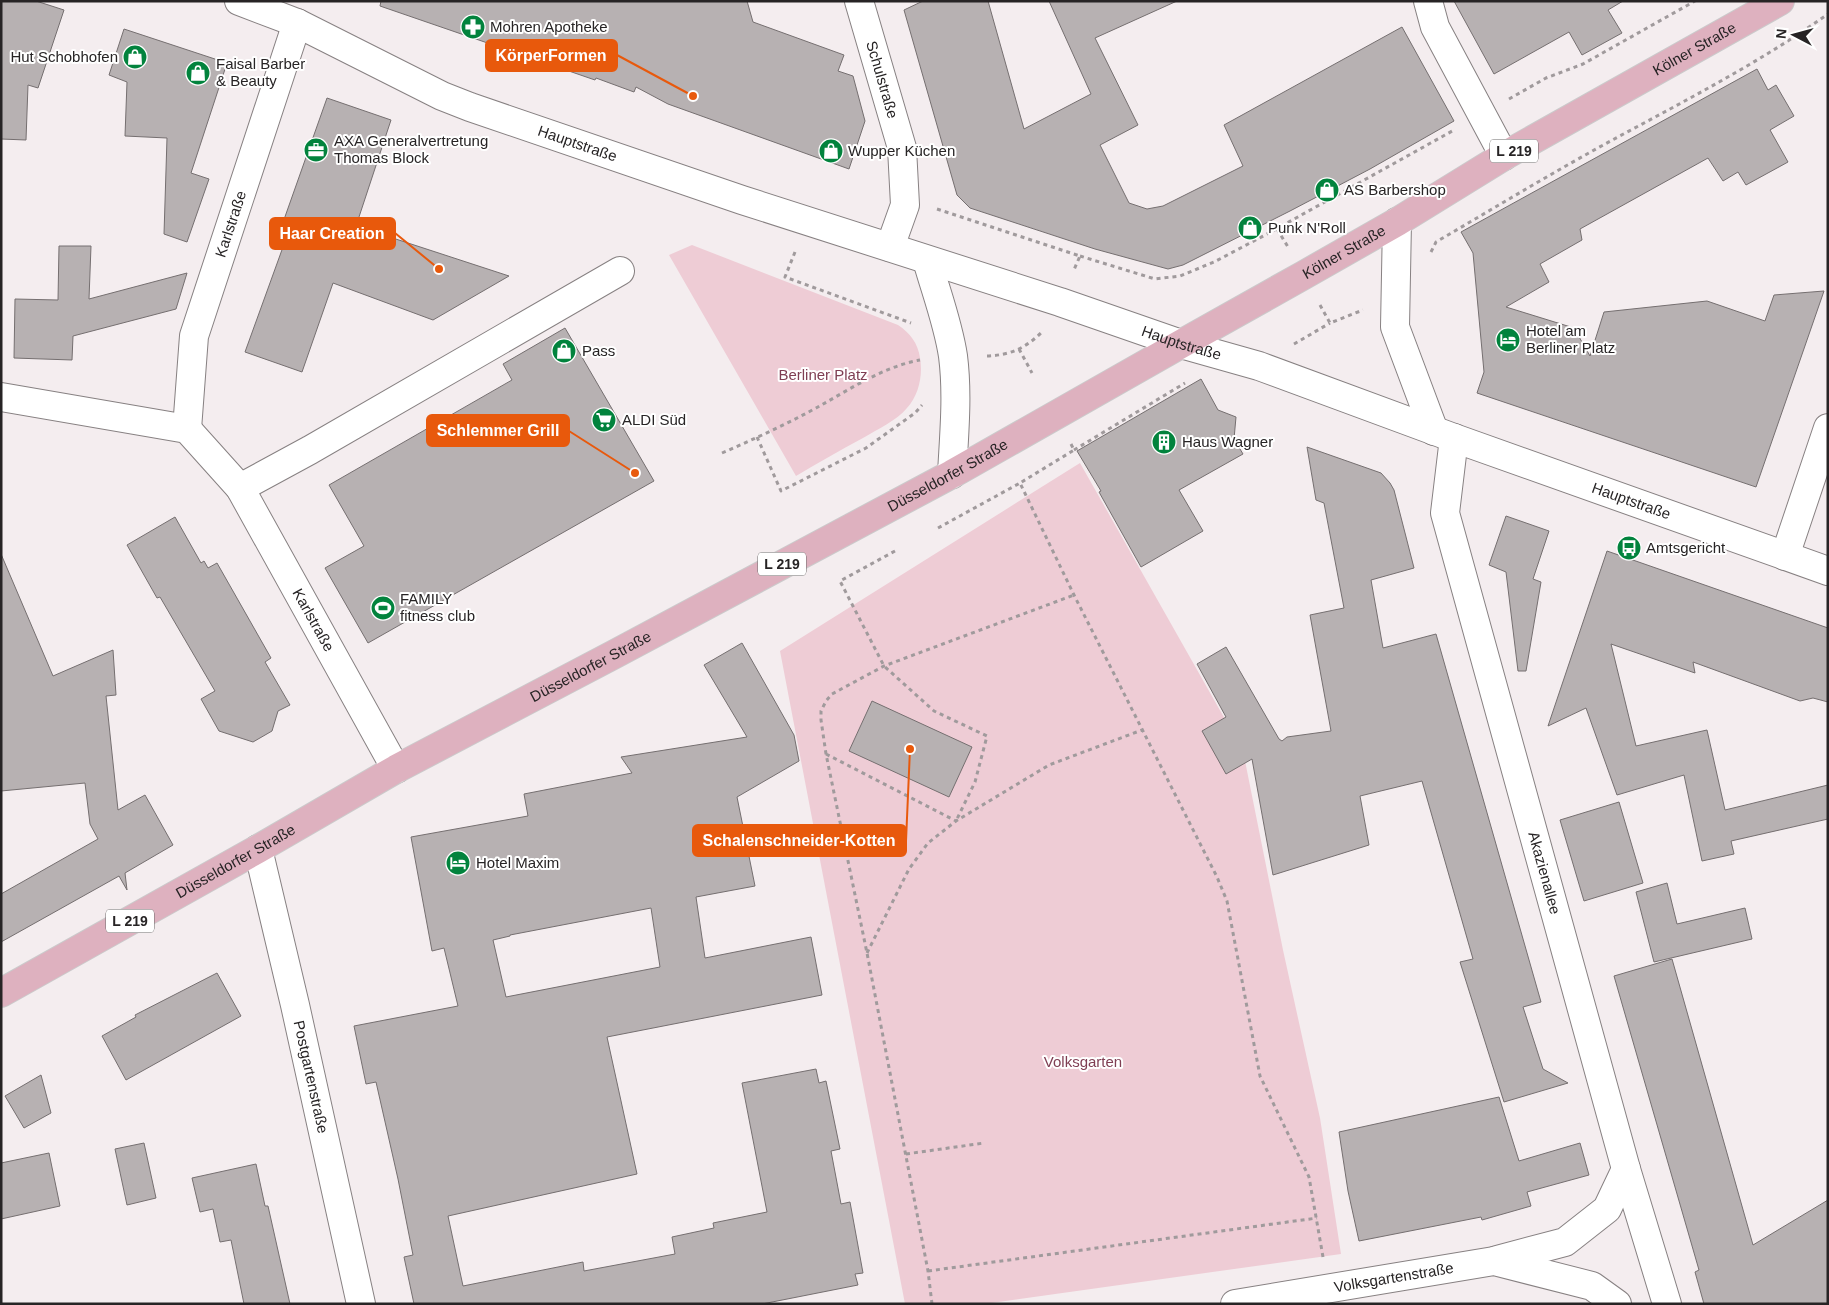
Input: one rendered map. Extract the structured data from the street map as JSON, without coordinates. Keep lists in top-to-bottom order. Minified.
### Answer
{"streets":{"main road":["Kölner Straße","L 219","Düsseldorfer Straße"],"street":["Schulstraße","Hauptstraße","Karlstraße","Akazienallee","Postgartenstraße","Volksgartenstraße"]},"crossings":[["Kölner Straße","Hauptstraße"],["Kölner Straße","Düsseldorfer Straße"],["Schulstraße","Hauptstraße"],["Hauptstraße","Karlstraße"],["Hauptstraße","Düsseldorfer Straße"],["Hauptstraße","Akazienallee"],["Karlstraße","Düsseldorfer Straße"],["Düsseldorfer Straße","Postgartenstraße"],["Akazienallee","Volksgartenstraße"]],"parks":["Berliner Platz","Volksgarten"],"places":{"pharmacy":["Mohren Apotheke"],"shop":["Hut Schobhofen","Faisal Barber & Beauty","Wupper Küchen","AS Barbershop","Punk N'Roll","Pass"],"other":["KörperFormen","Haar Creation","Schlemmer Grill","Schalenschneider-Kotten"],"office":["AXA Generalvertretung Thomas Block"],"hotel":["Hotel am Berliner Platz","Hotel Maxim"],"supermarket":["ALDI Süd"],"building":["Haus Wagner"],"bus stop":["Amtsgericht"],"sports":["FAMILY fitness club"]},"north":"left"}
